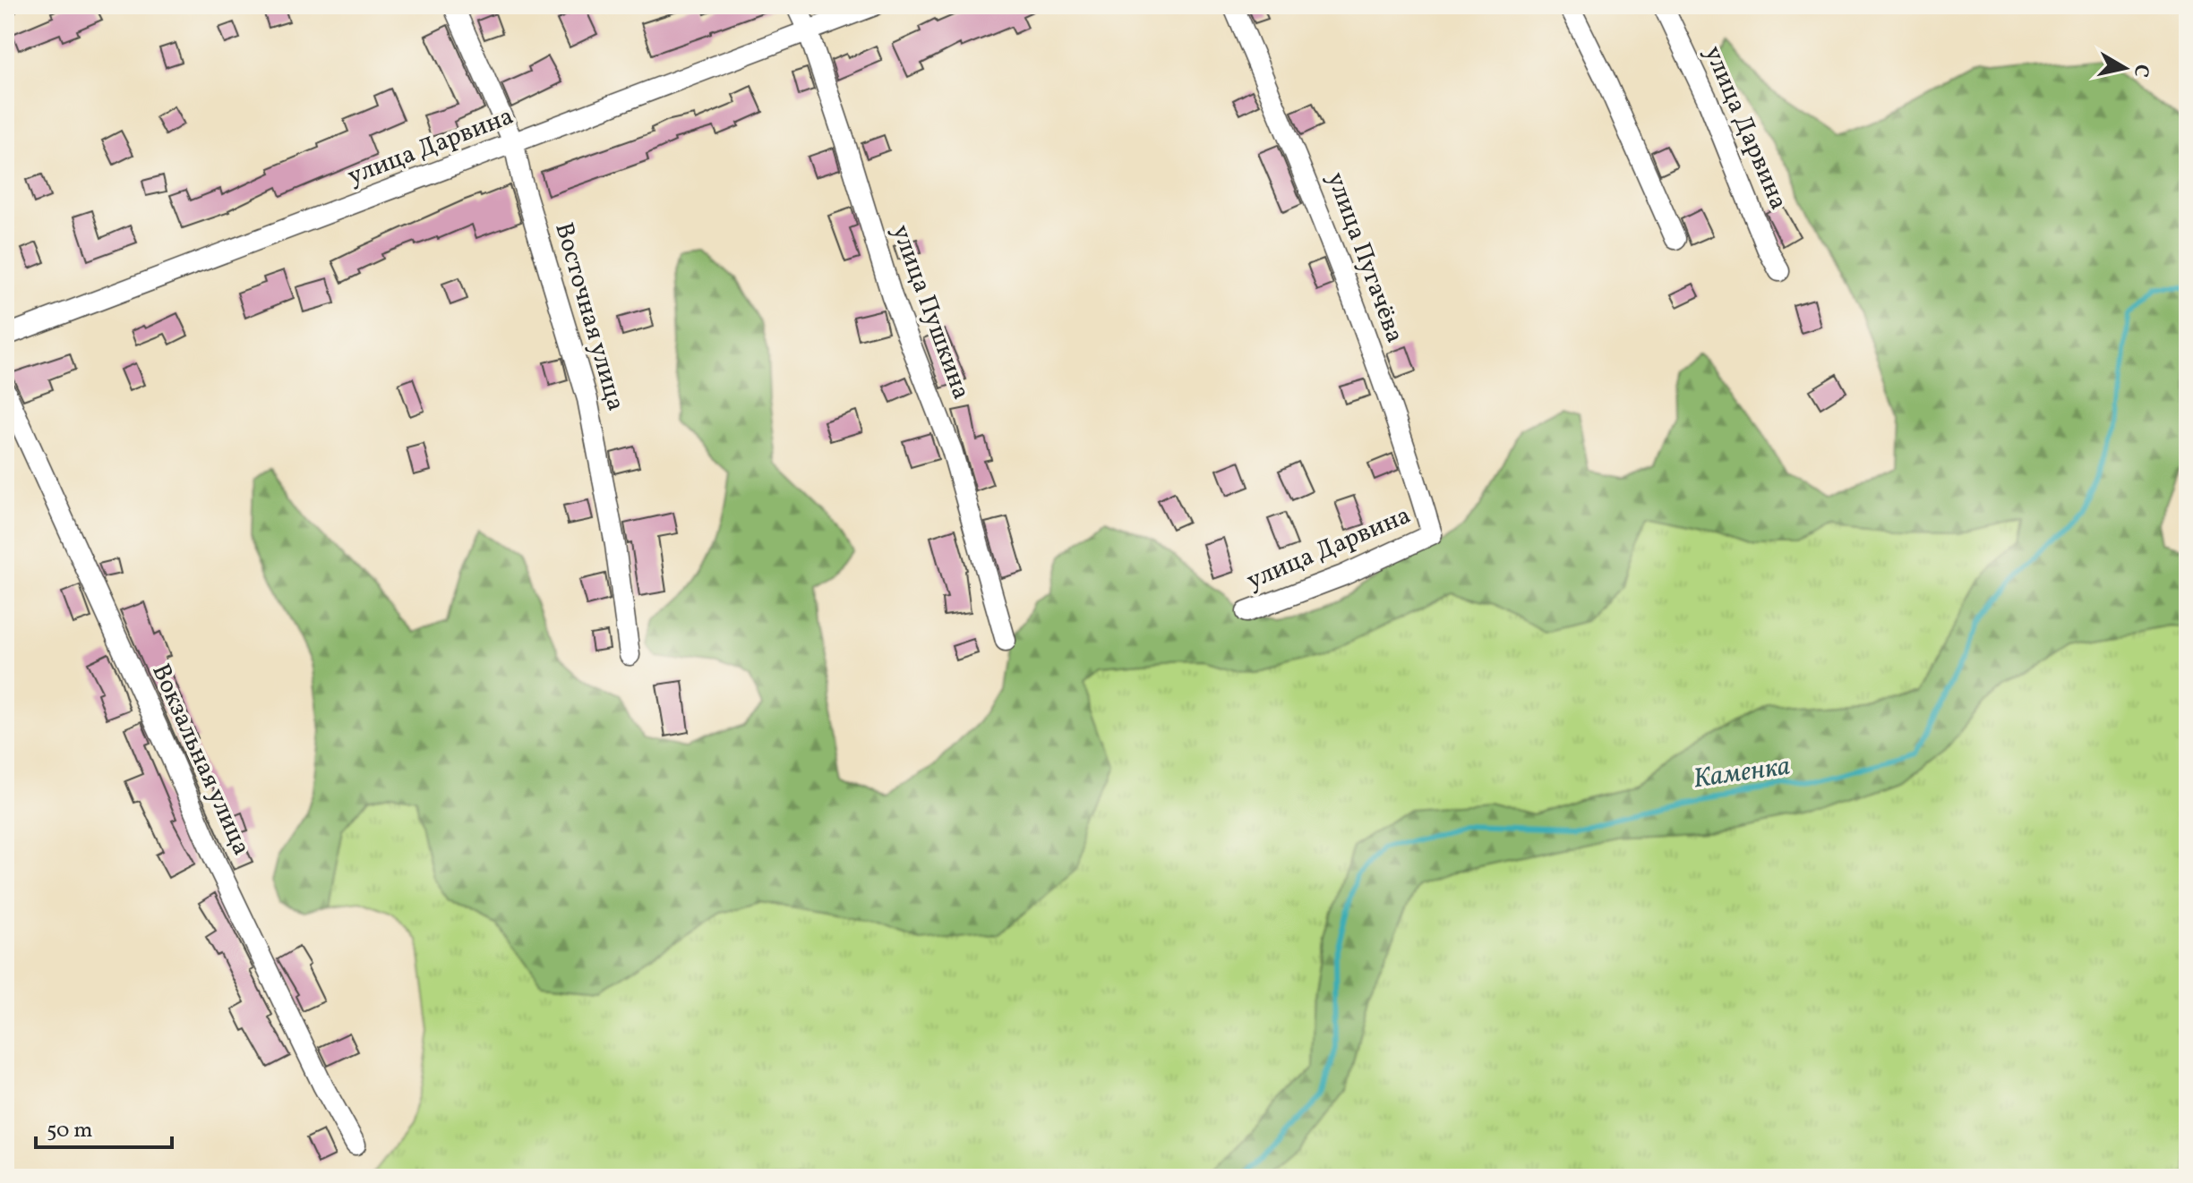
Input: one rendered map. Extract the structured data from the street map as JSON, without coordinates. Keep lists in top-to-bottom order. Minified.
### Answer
{"streets":{"street":["улица Дарвина","улица Пугачёва","улица Пушкина","Восточная улица","Вокзальная улица"]},"crossings":[["улица Дарвина","улица Пугачёва"],["улица Дарвина","улица Пушкина"],["улица Дарвина","Восточная улица"]],"water":["Каменка"],"scale_bar":"50 m","north":"right"}
